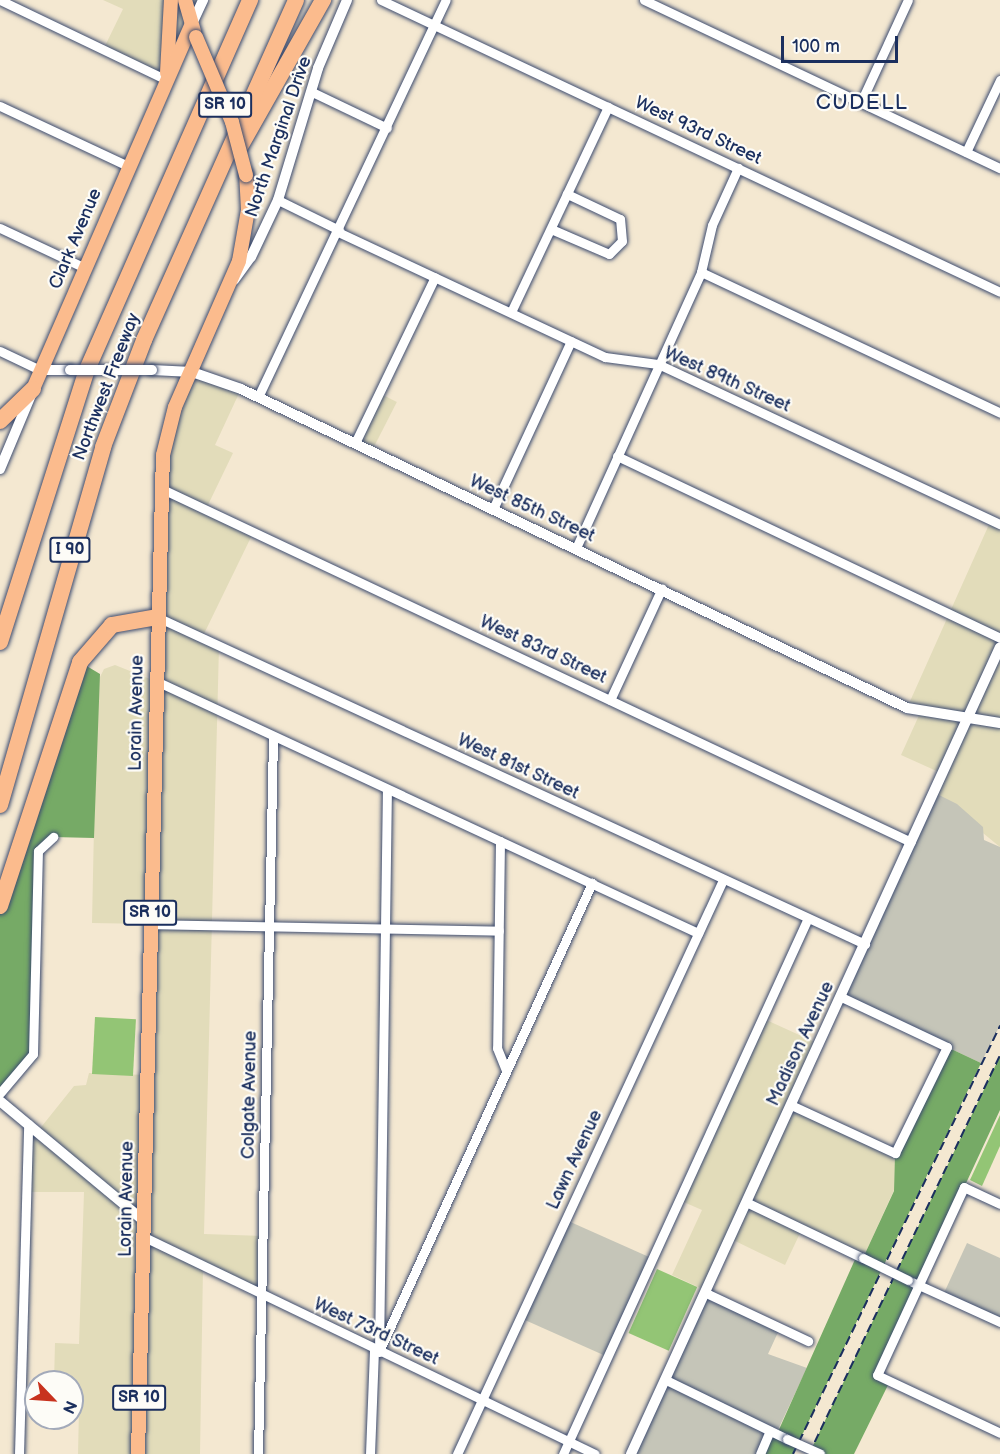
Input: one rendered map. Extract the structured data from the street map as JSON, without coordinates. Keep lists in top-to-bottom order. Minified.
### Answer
{"streets":{"highway":["Northwest Freeway","I 90"],"main road":["SR 10","Clark Avenue","Lorain Avenue"],"street":["West 93rd Street","North Marginal Drive","West 89th Street","West 85th Street","West 83rd Street","West 81st Street","Madison Avenue","Colgate Avenue","Lawn Avenue","West 73rd Street"]},"crossings":[["North Marginal Drive","West 89th Street"],["North Marginal Drive","Lorain Avenue"],["Clark Avenue","West 85th Street"],["Clark Avenue","Lorain Avenue"],["West 85th Street","Lorain Avenue"],["West 85th Street","Madison Avenue"],["West 83rd Street","Lorain Avenue"],["West 83rd Street","Madison Avenue"],["Lorain Avenue","West 81st Street"],["Lorain Avenue","West 73rd Street"],["West 81st Street","Madison Avenue"],["West 81st Street","Lawn Avenue"],["Colgate Avenue","West 73rd Street"],["Lawn Avenue","West 73rd Street"]],"districts":["CUDELL"],"scale_bar":"100 m","north":"bottom right"}
